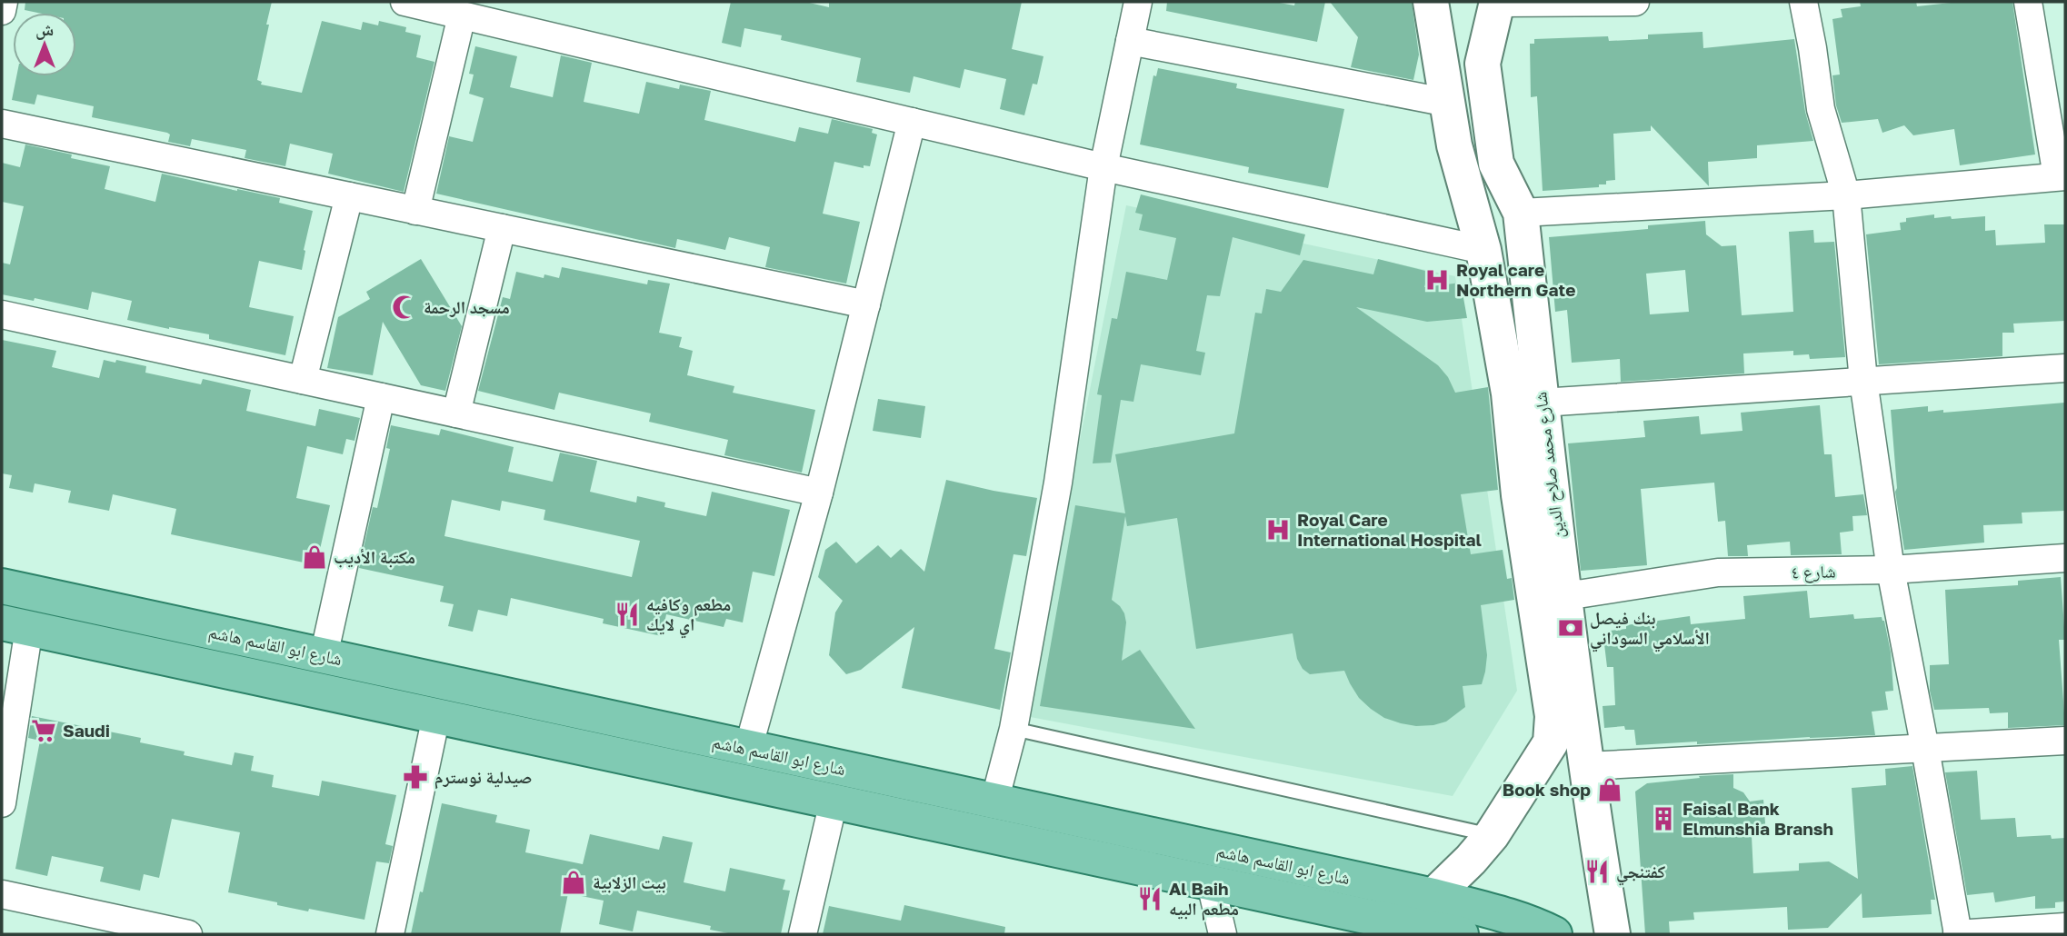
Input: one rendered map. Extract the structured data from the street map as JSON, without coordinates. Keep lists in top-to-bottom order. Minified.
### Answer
{"streets":{"main road":["شارع محمد صلاح الدين","شارع ابو القاسم هاشم"],"street":["شارع ٤"]},"crossings":[["شارع محمد صلاح الدين","شارع ٤"],["شارع محمد صلاح الدين","شارع ابو القاسم هاشم"]],"places":{"hospital":["Royal care Northern Gate","Royal Care International Hospital"],"mosque":["مسجد الرحمة"],"shop":["مكتبة الأديب","Book shop","بيت الزلابية"],"restaurant":["مطعم وكافيه اي لايك","كفتنجي","Al Baih مطعم البيه"],"bank":["بنك فيصل الأسلامي السوداني"],"supermarket":["Saudi"],"pharmacy":["صيدلية نوسترم"],"building":["Faisal Bank Elmunshia Bransh"]},"north":"top"}
